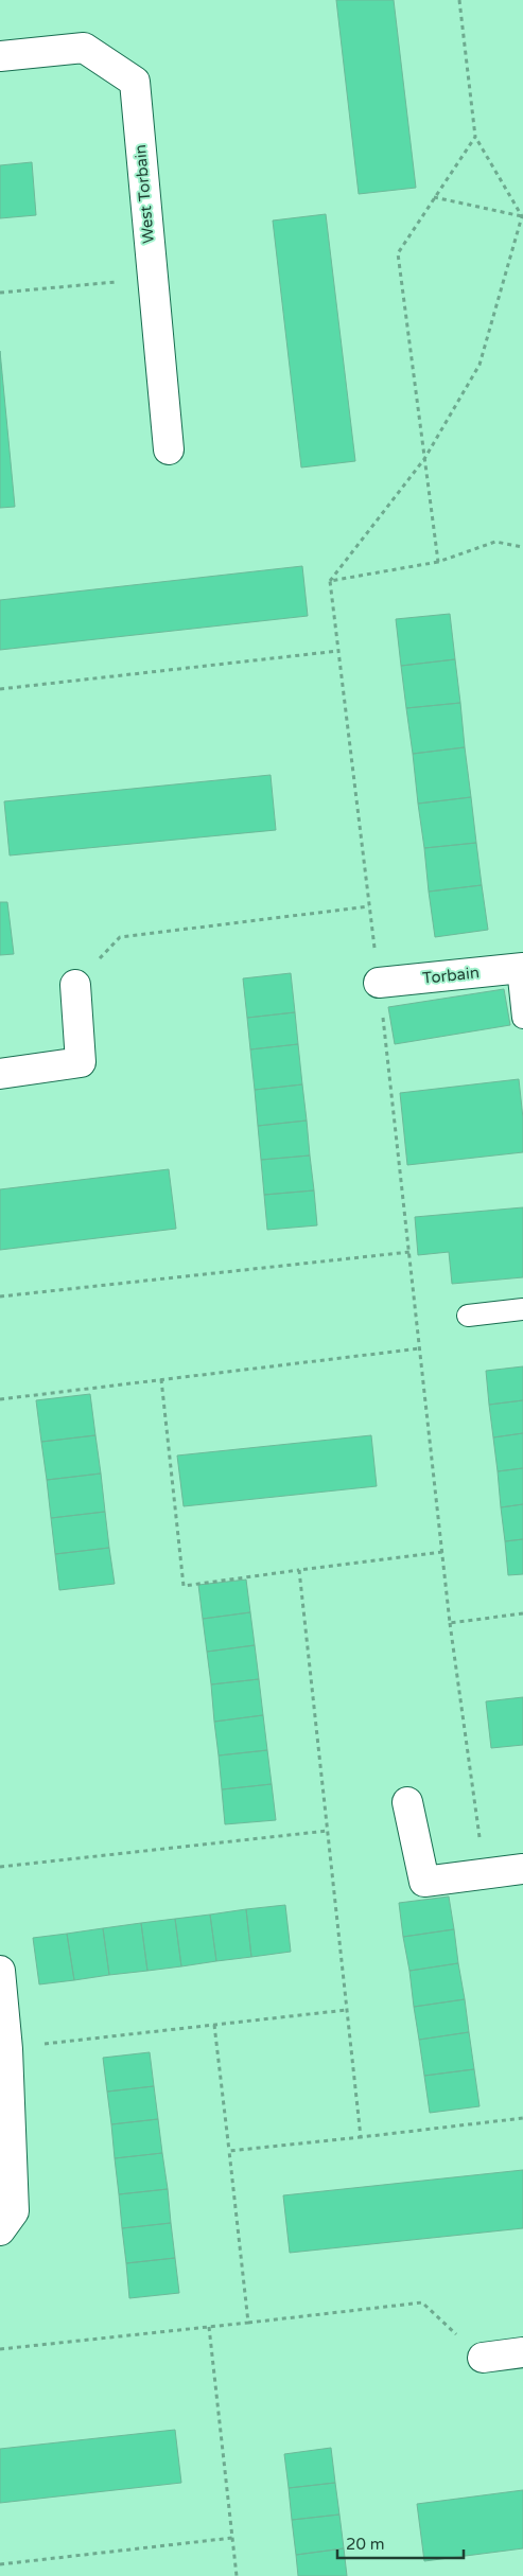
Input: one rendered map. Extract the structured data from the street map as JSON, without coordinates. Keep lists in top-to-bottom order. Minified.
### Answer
{"streets":{"street":["West Torbain","Torbain"]},"scale_bar":"20 m"}
